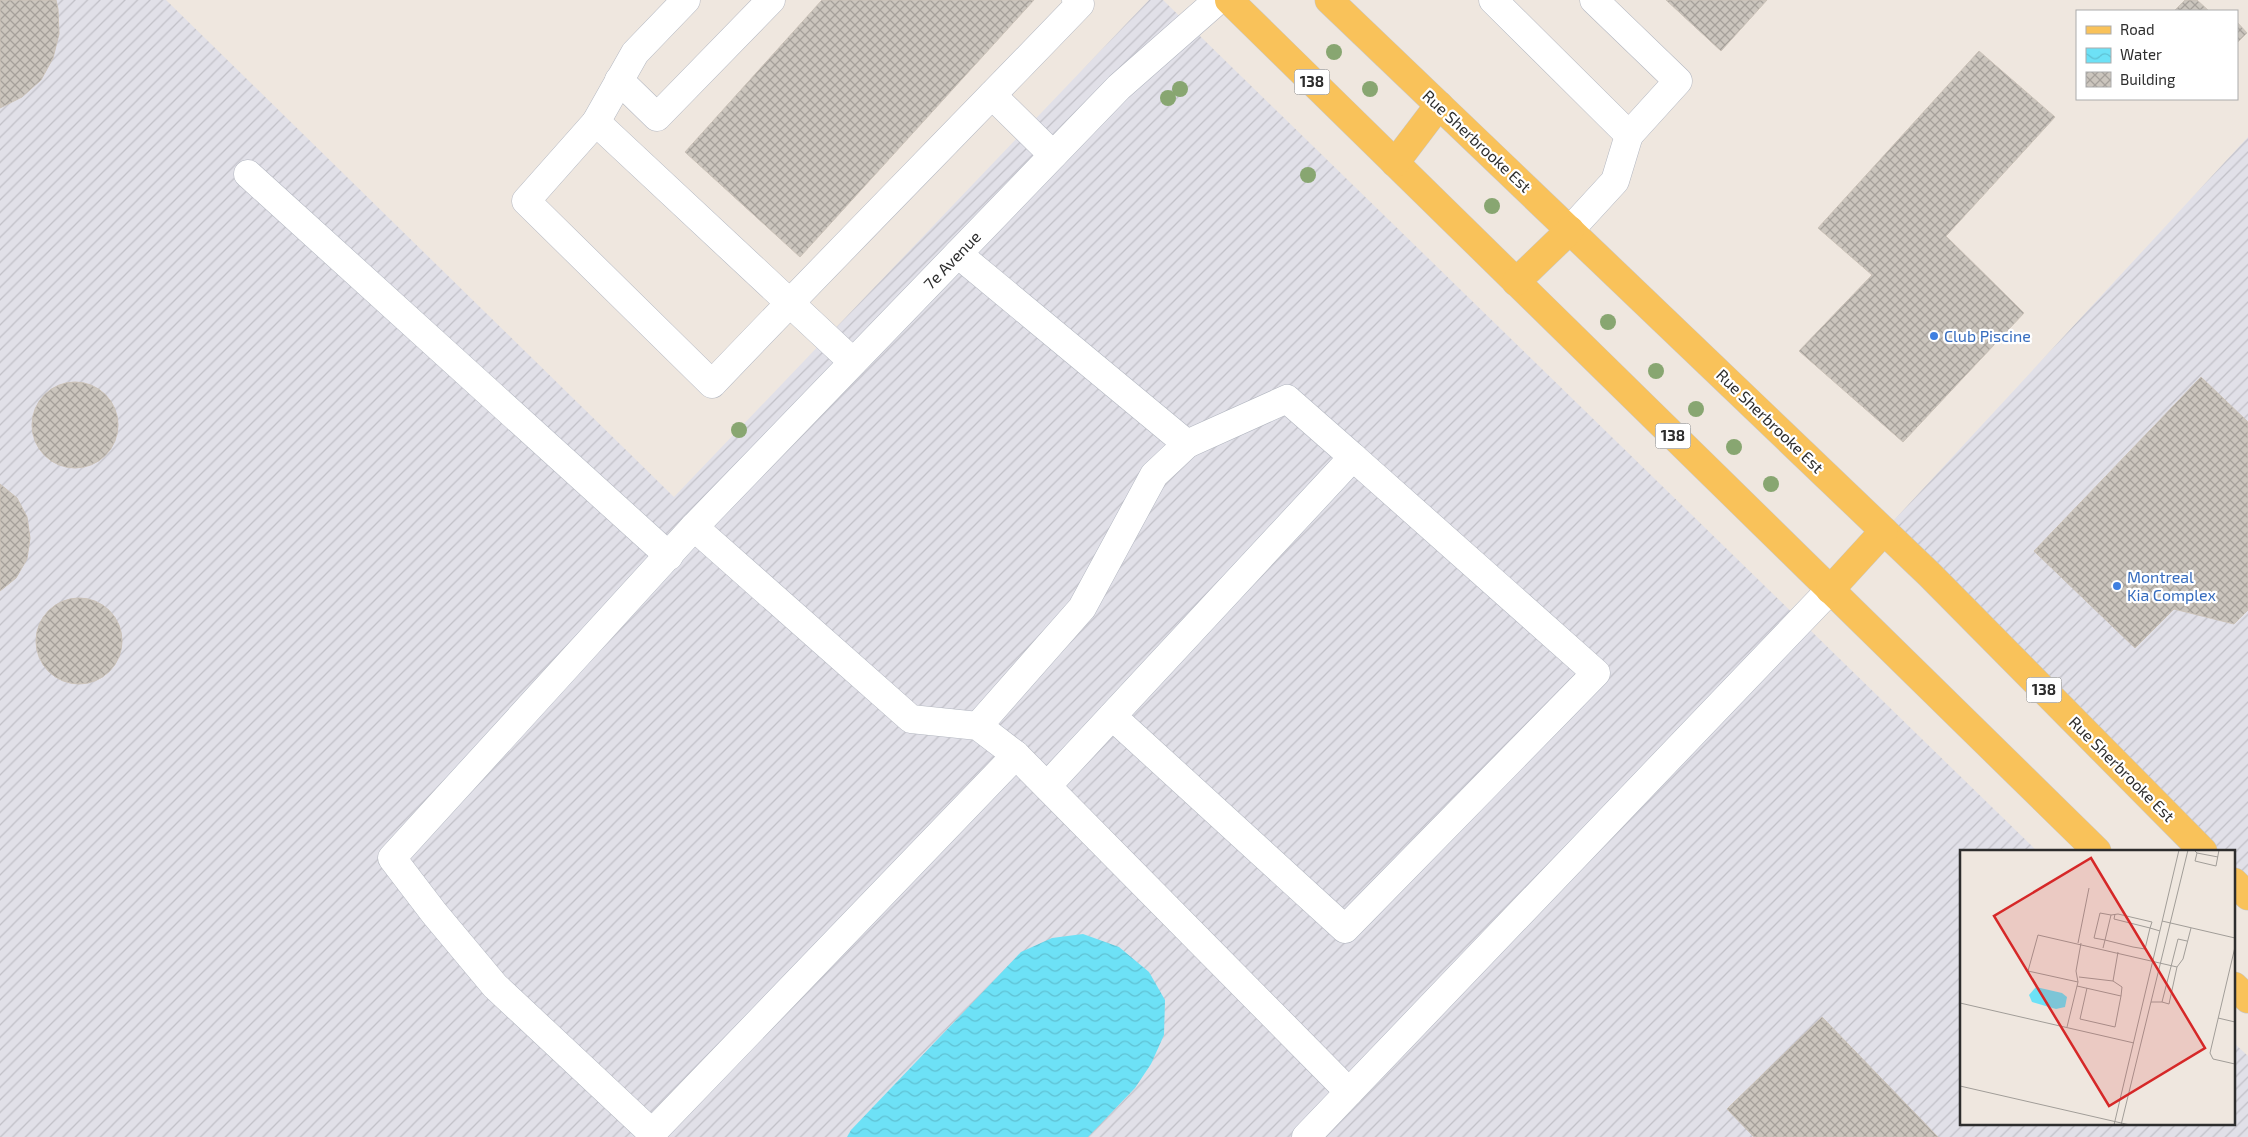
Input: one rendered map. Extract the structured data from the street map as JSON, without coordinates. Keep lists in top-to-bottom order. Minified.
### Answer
{"streets":{"main road":["138","Rue Sherbrooke Est"],"street":["7e Avenue"]},"places":["Club Piscine","Montreal Kia Complex"],"legend":["Road","Water","Building"]}
